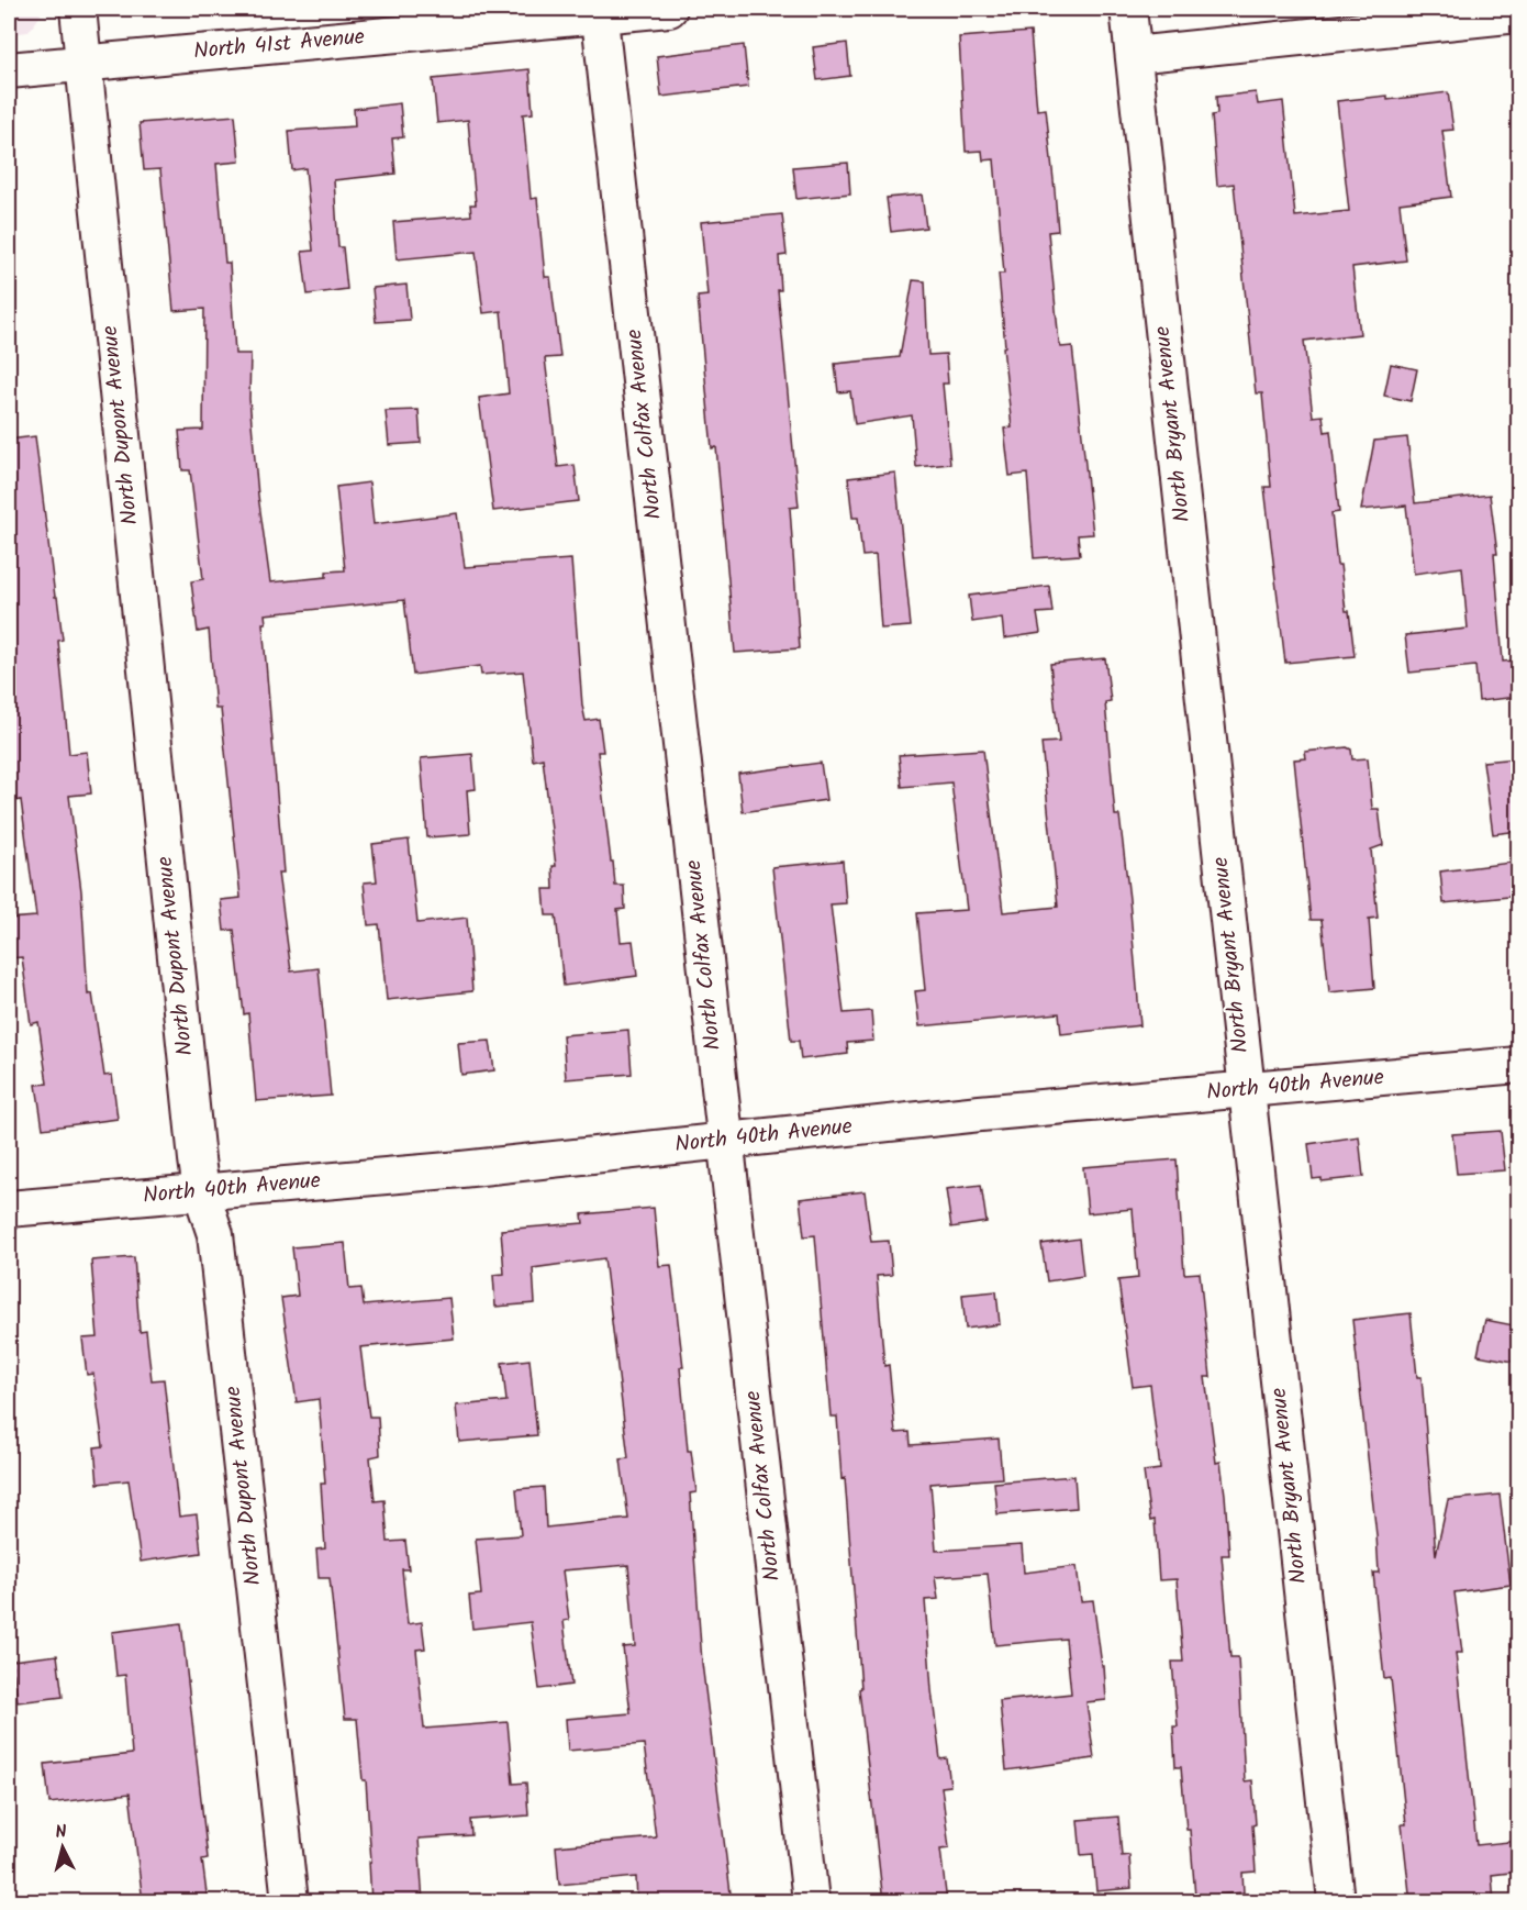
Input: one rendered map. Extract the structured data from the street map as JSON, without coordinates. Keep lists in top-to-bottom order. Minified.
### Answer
{"streets":{"street":["North 41st Avenue","North Colfax Avenue","North Bryant Avenue","North Dupont Avenue","North 40th Avenue"]},"crossings":[["North 41st Avenue","North Colfax Avenue"],["North 41st Avenue","North Dupont Avenue"],["North Colfax Avenue","North 40th Avenue"],["North Bryant Avenue","North 40th Avenue"],["North Dupont Avenue","North 40th Avenue"]],"north":"top"}
